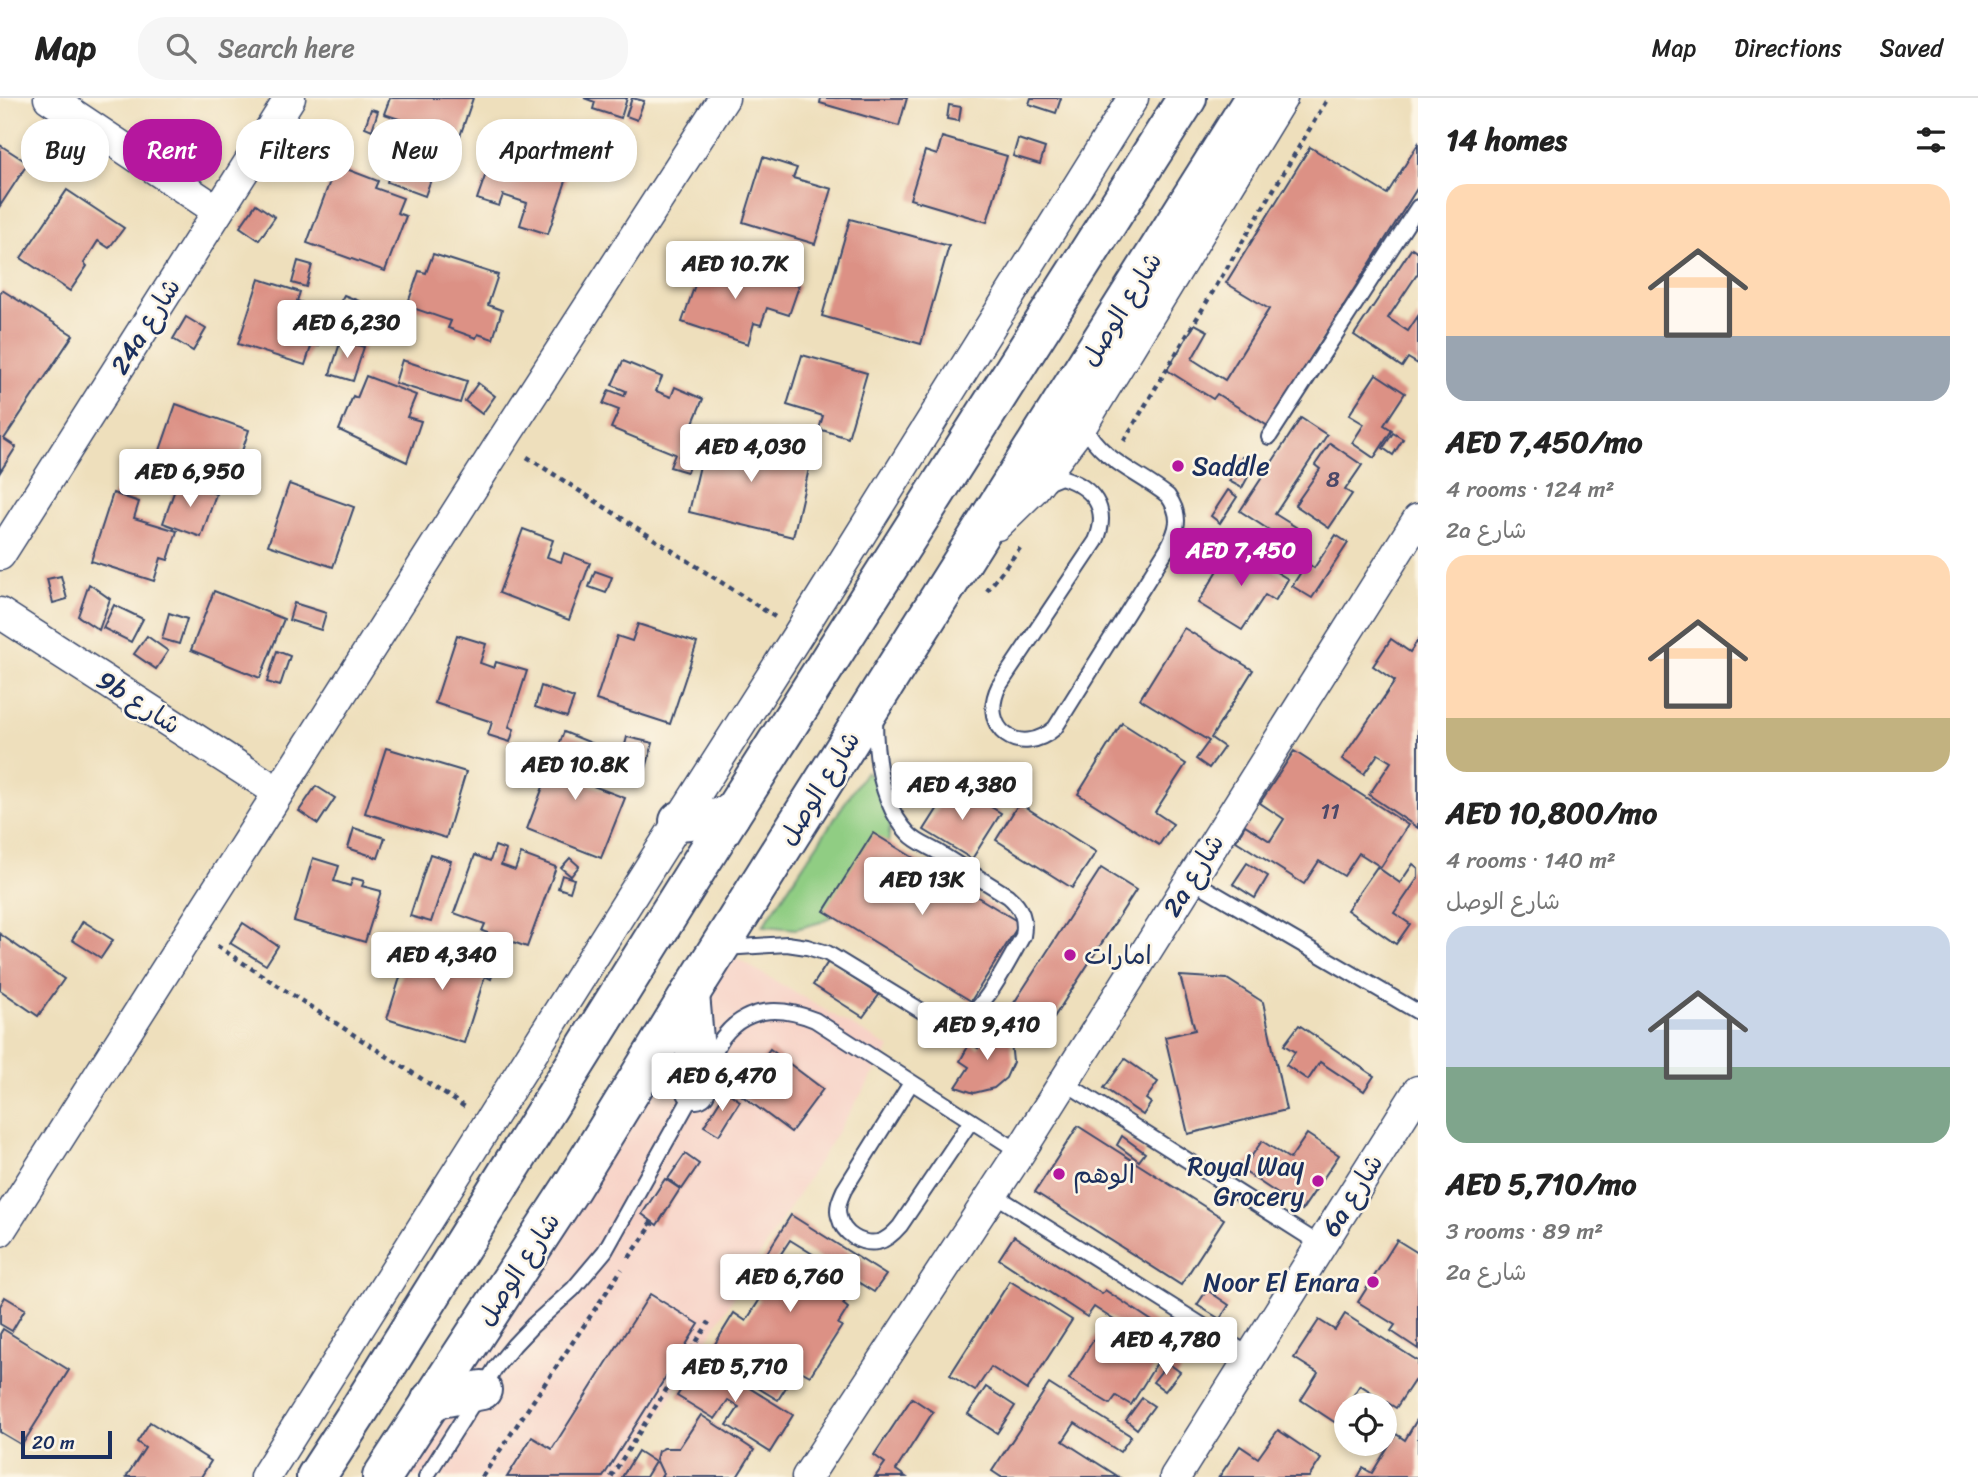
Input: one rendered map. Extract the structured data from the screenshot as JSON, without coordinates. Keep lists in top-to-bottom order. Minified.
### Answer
{"streets":{"main road":["شارع الوصل"],"street":["24a شارع","9b شارع","2a شارع","6a شارع"]},"places":["Saddle","امارات","الوهم","Royal Way Grocery","Noor El Enara"],"house_numbers":["8","11"],"scale_bar":"20 m","page":{"header":"Map","search":"Search here","nav":["Map","Directions","Saved"],"heading":"14 homes","chip":["Buy","Rent","Filters","New","Apartment"],"list":[{"name":"AED 7,450/mo","note":"4 rooms · 124 m² · 2a شارع"},{"name":"AED 10,800/mo","note":"4 rooms · 140 m² · شارع الوصل"},{"name":"AED 5,710/mo","note":"3 rooms · 89 m² · 2a شارع"}],"price":["AED 10.7K","AED 6,230","AED 4,030","AED 6,950","AED 7,450","AED 10.8K","AED 4,380","AED 13K","AED 4,340","AED 9,410","AED 6,470","AED 6,760","AED 4,780","AED 5,710"],"scale":"20 m"}}
